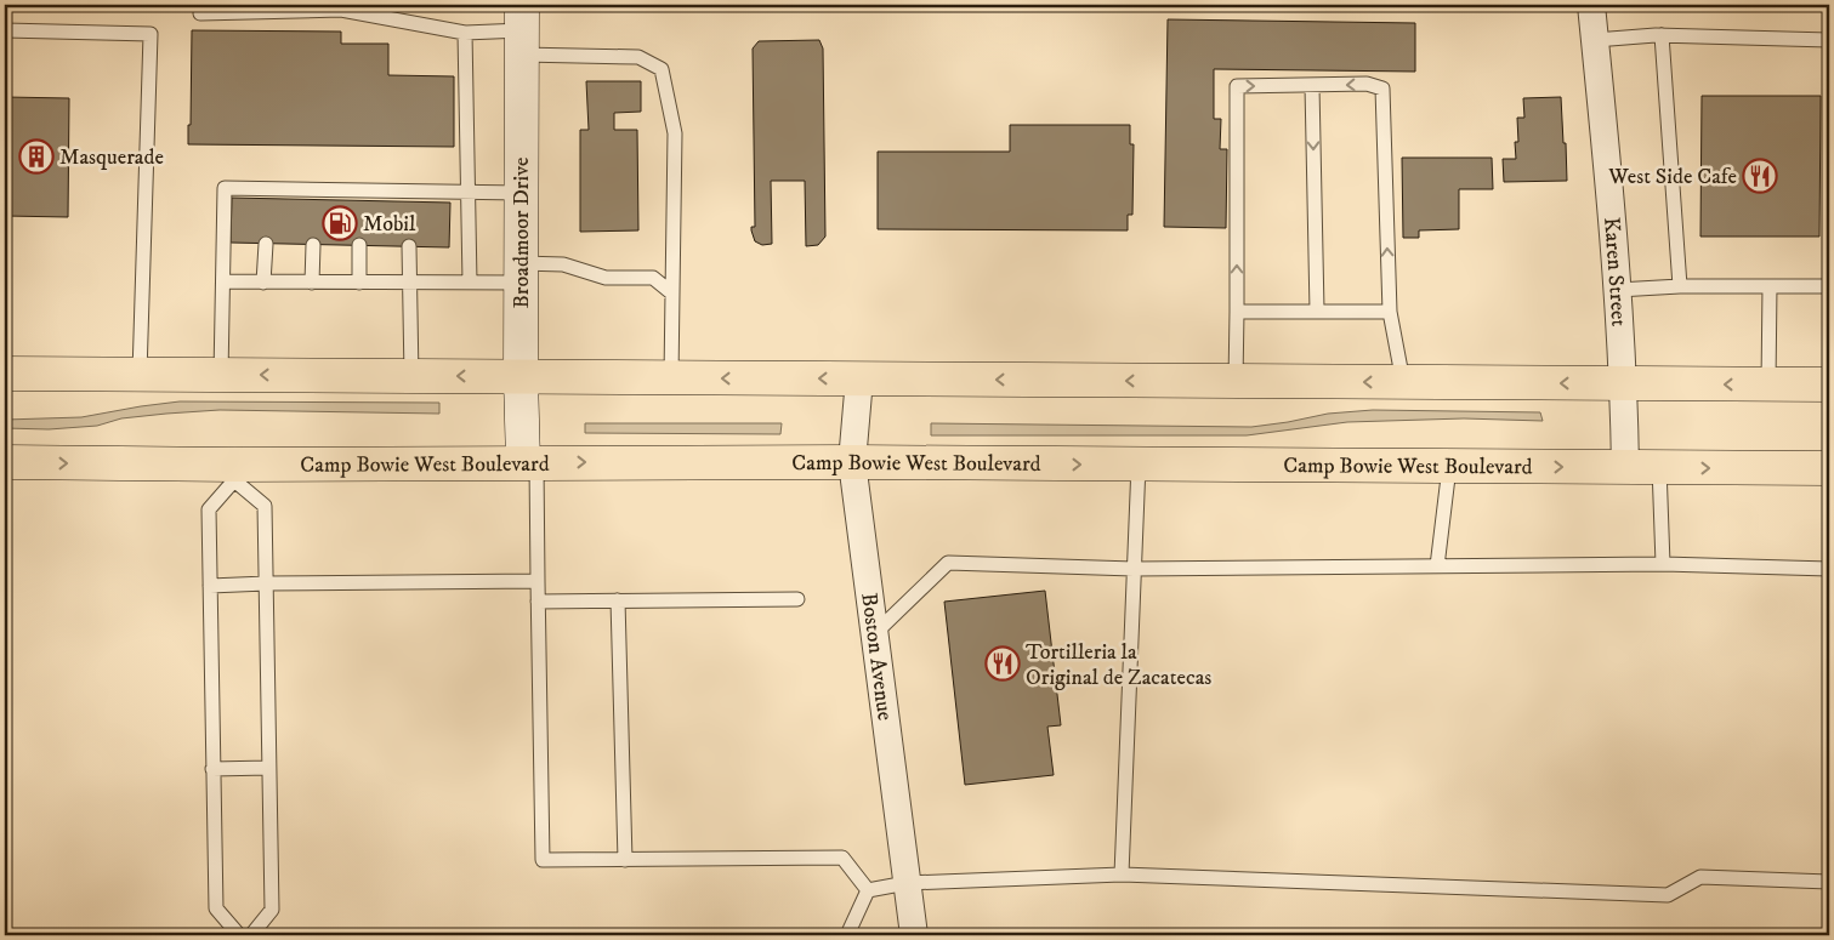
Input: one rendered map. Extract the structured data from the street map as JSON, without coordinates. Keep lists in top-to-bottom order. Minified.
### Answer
{"streets":{"main road":["Camp Bowie West Boulevard"],"street":["Broadmoor Drive","Karen Street","Boston Avenue"]},"crossings":[["Broadmoor Drive","Camp Bowie West Boulevard"],["Karen Street","Camp Bowie West Boulevard"],["Camp Bowie West Boulevard","Boston Avenue"]],"places":{"building":["Masquerade"],"restaurant":["West Side Cafe","Tortilleria la Original de Zacatecas"],"fuel station":["Mobil"]}}
